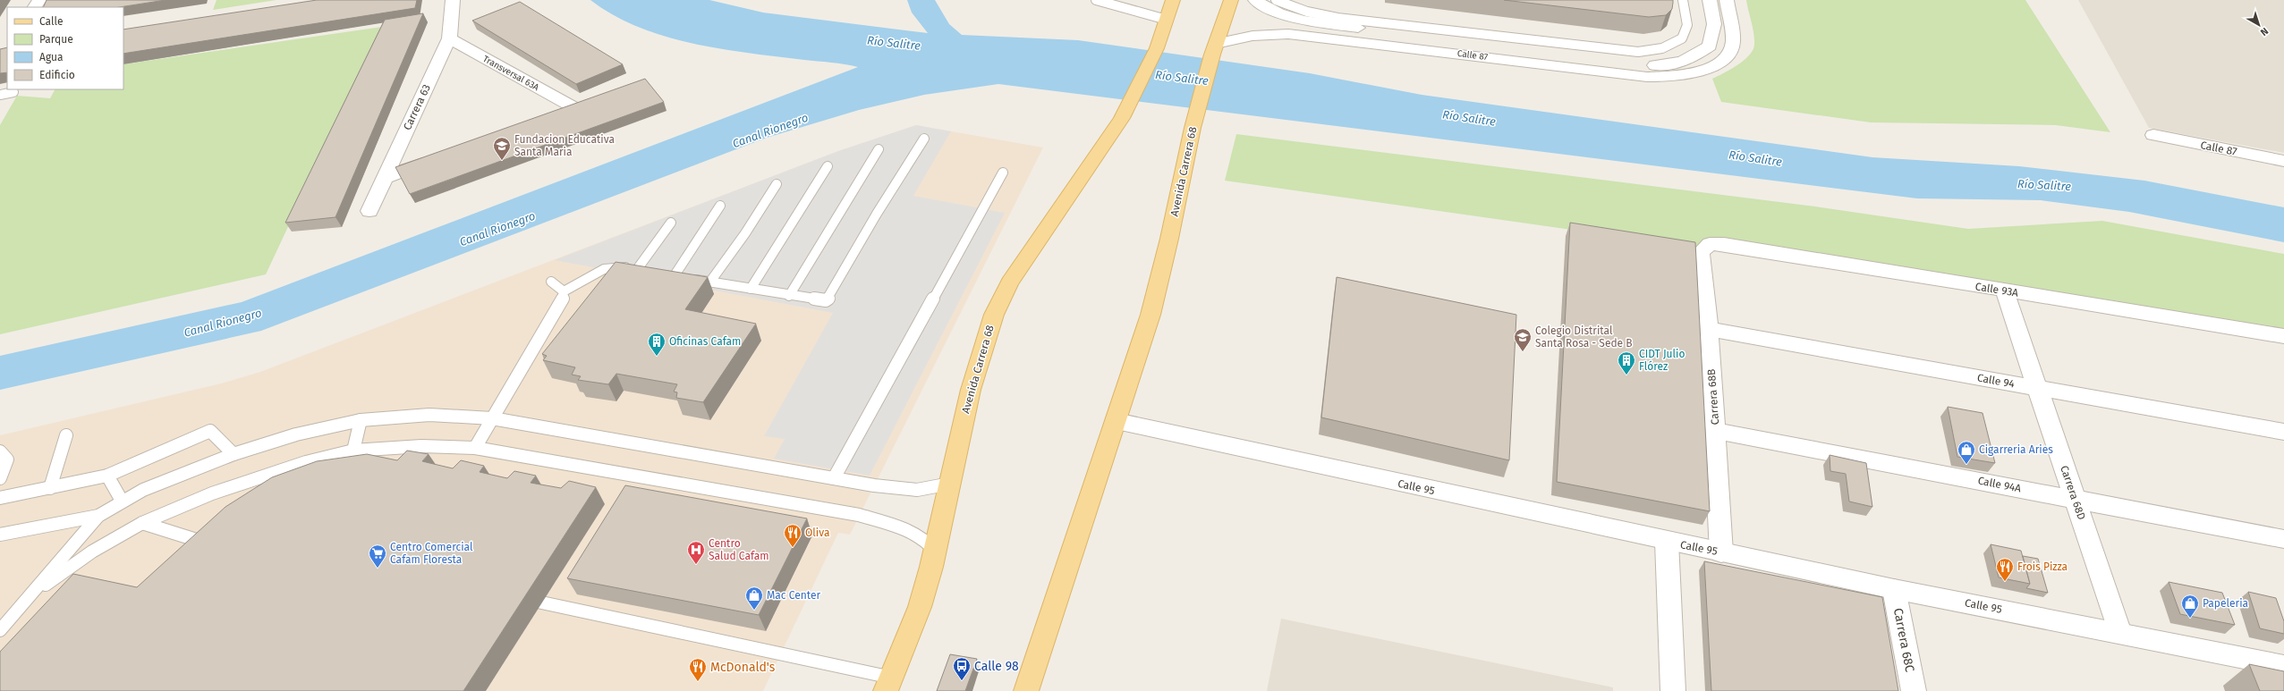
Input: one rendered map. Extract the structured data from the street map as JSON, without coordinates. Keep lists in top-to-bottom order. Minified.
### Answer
{"streets":{"main road":["Avenida Carrera 68"],"street":["Calle 87","Transversal 63A","Carrera 63","Calle 93A","Calle 94","Carrera 68B","Calle 94A","Calle 95","Carrera 68D","Carrera 68C"]},"crossings":[["Calle 87","Avenida Carrera 68"],["Transversal 63A","Carrera 63"],["Avenida Carrera 68","Calle 95"],["Calle 93A","Carrera 68B"],["Calle 93A","Carrera 68D"],["Calle 94","Carrera 68B"],["Calle 94","Carrera 68D"],["Carrera 68B","Calle 94A"],["Carrera 68B","Calle 95"],["Calle 94A","Carrera 68D"],["Calle 95","Carrera 68D"],["Calle 95","Carrera 68C"]],"water":["Río Salitre","Canal Rionegro"],"places":{"school or university":["Fundacion Educativa Santa Maria","Colegio Distrital Santa Rosa - Sede B"],"building":["Oficinas Cafam","CIDT Julio Flórez"],"shop":["Cigarreria Aries","Mac Center","Papeleria"],"restaurant":["Oliva","Frois Pizza","McDonald's"],"hospital":["Centro Salud Cafam"],"supermarket":["Centro Comercial Cafam Floresta"],"bus stop":["Calle 98"]},"legend":["Calle","Parque","Agua","Edificio"],"north":"bottom right"}
